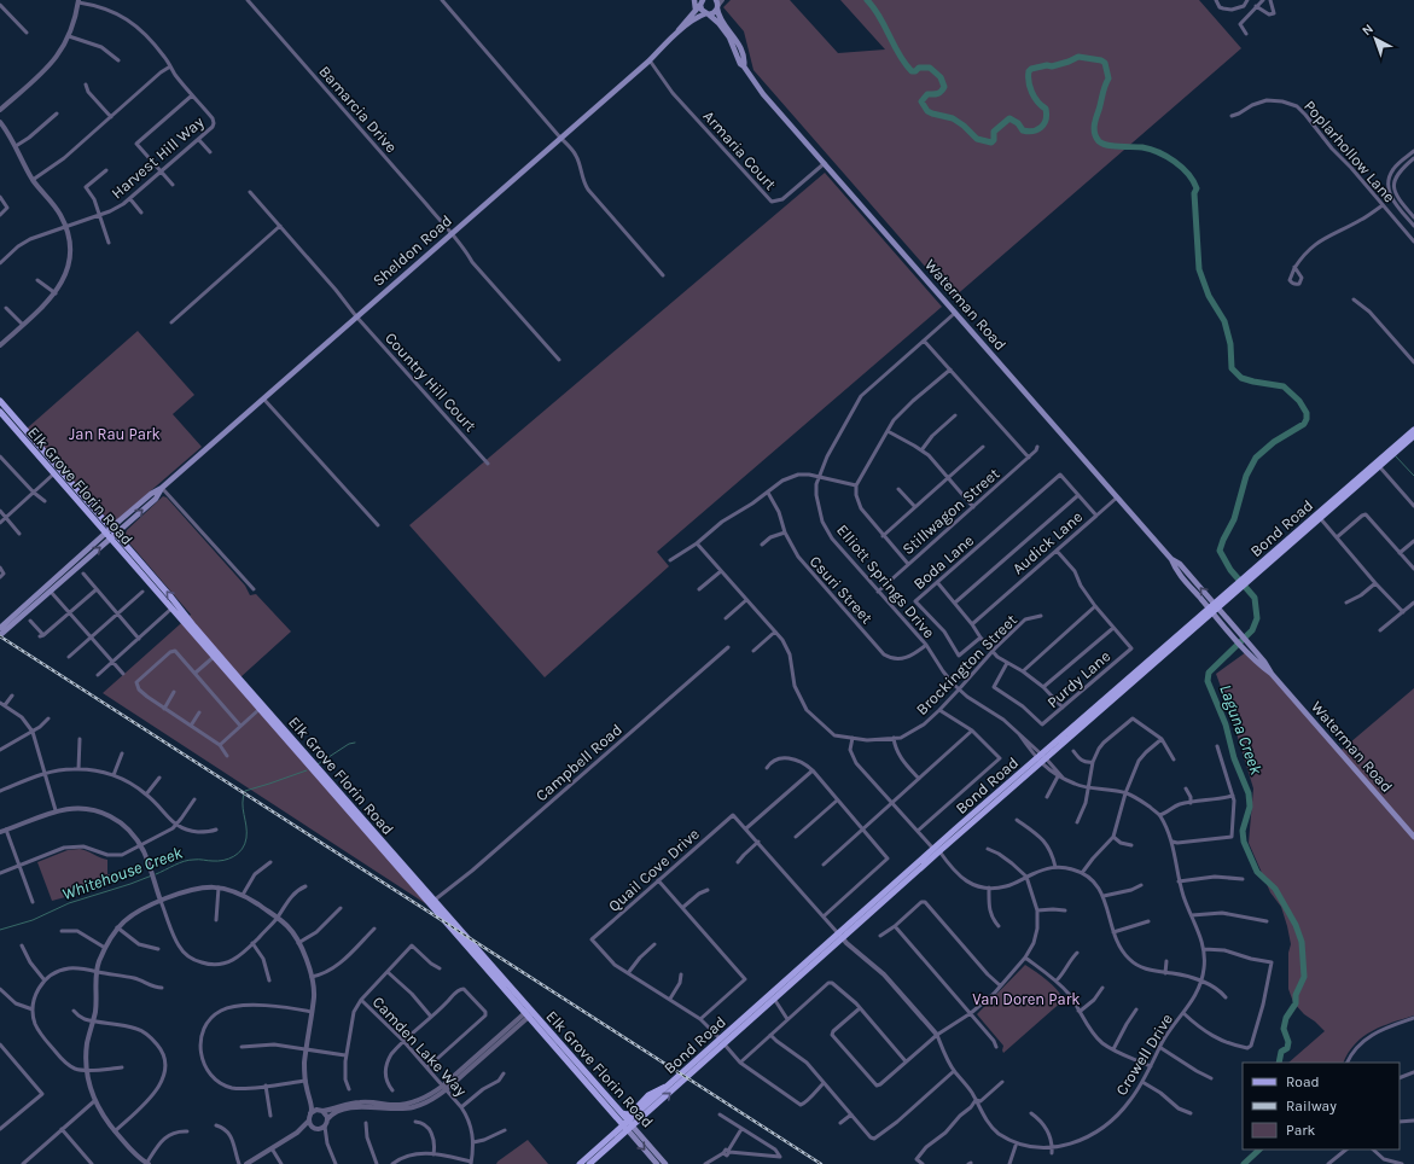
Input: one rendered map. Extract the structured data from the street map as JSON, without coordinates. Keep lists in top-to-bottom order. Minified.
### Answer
{"streets":{"main road":["Sheldon Road","Waterman Road","Elk Grove Florin Road","Bond Road"],"street":["Bamarcia Drive","Armaria Court","Poplarhollow Lane","Harvest Hill Way","Country Hill Court","Stillwagon Street","Audick Lane","Boda Lane","Elliott Springs Drive","Csuri Street","Brockington Street","Purdy Lane","Campbell Road","Quail Cove Drive","Camden Lake Way","Crowell Drive"]},"crossings":[["Bamarcia Drive","Sheldon Road"],["Armaria Court","Sheldon Road"],["Armaria Court","Waterman Road"],["Sheldon Road","Waterman Road"],["Sheldon Road","Country Hill Court"],["Sheldon Road","Elk Grove Florin Road"],["Waterman Road","Bond Road"],["Waterman Road","Elliott Springs Drive"],["Elk Grove Florin Road","Bond Road"],["Elk Grove Florin Road","Campbell Road"],["Stillwagon Street","Elliott Springs Drive"],["Bond Road","Quail Cove Drive"],["Audick Lane","Boda Lane"],["Elliott Springs Drive","Csuri Street"],["Elliott Springs Drive","Brockington Street"]],"water":["Laguna Creek","Whitehouse Creek"],"parks":["Jan Rau Park","Van Doren Park"],"legend":["Road","Railway","Park"],"north":"top left"}
